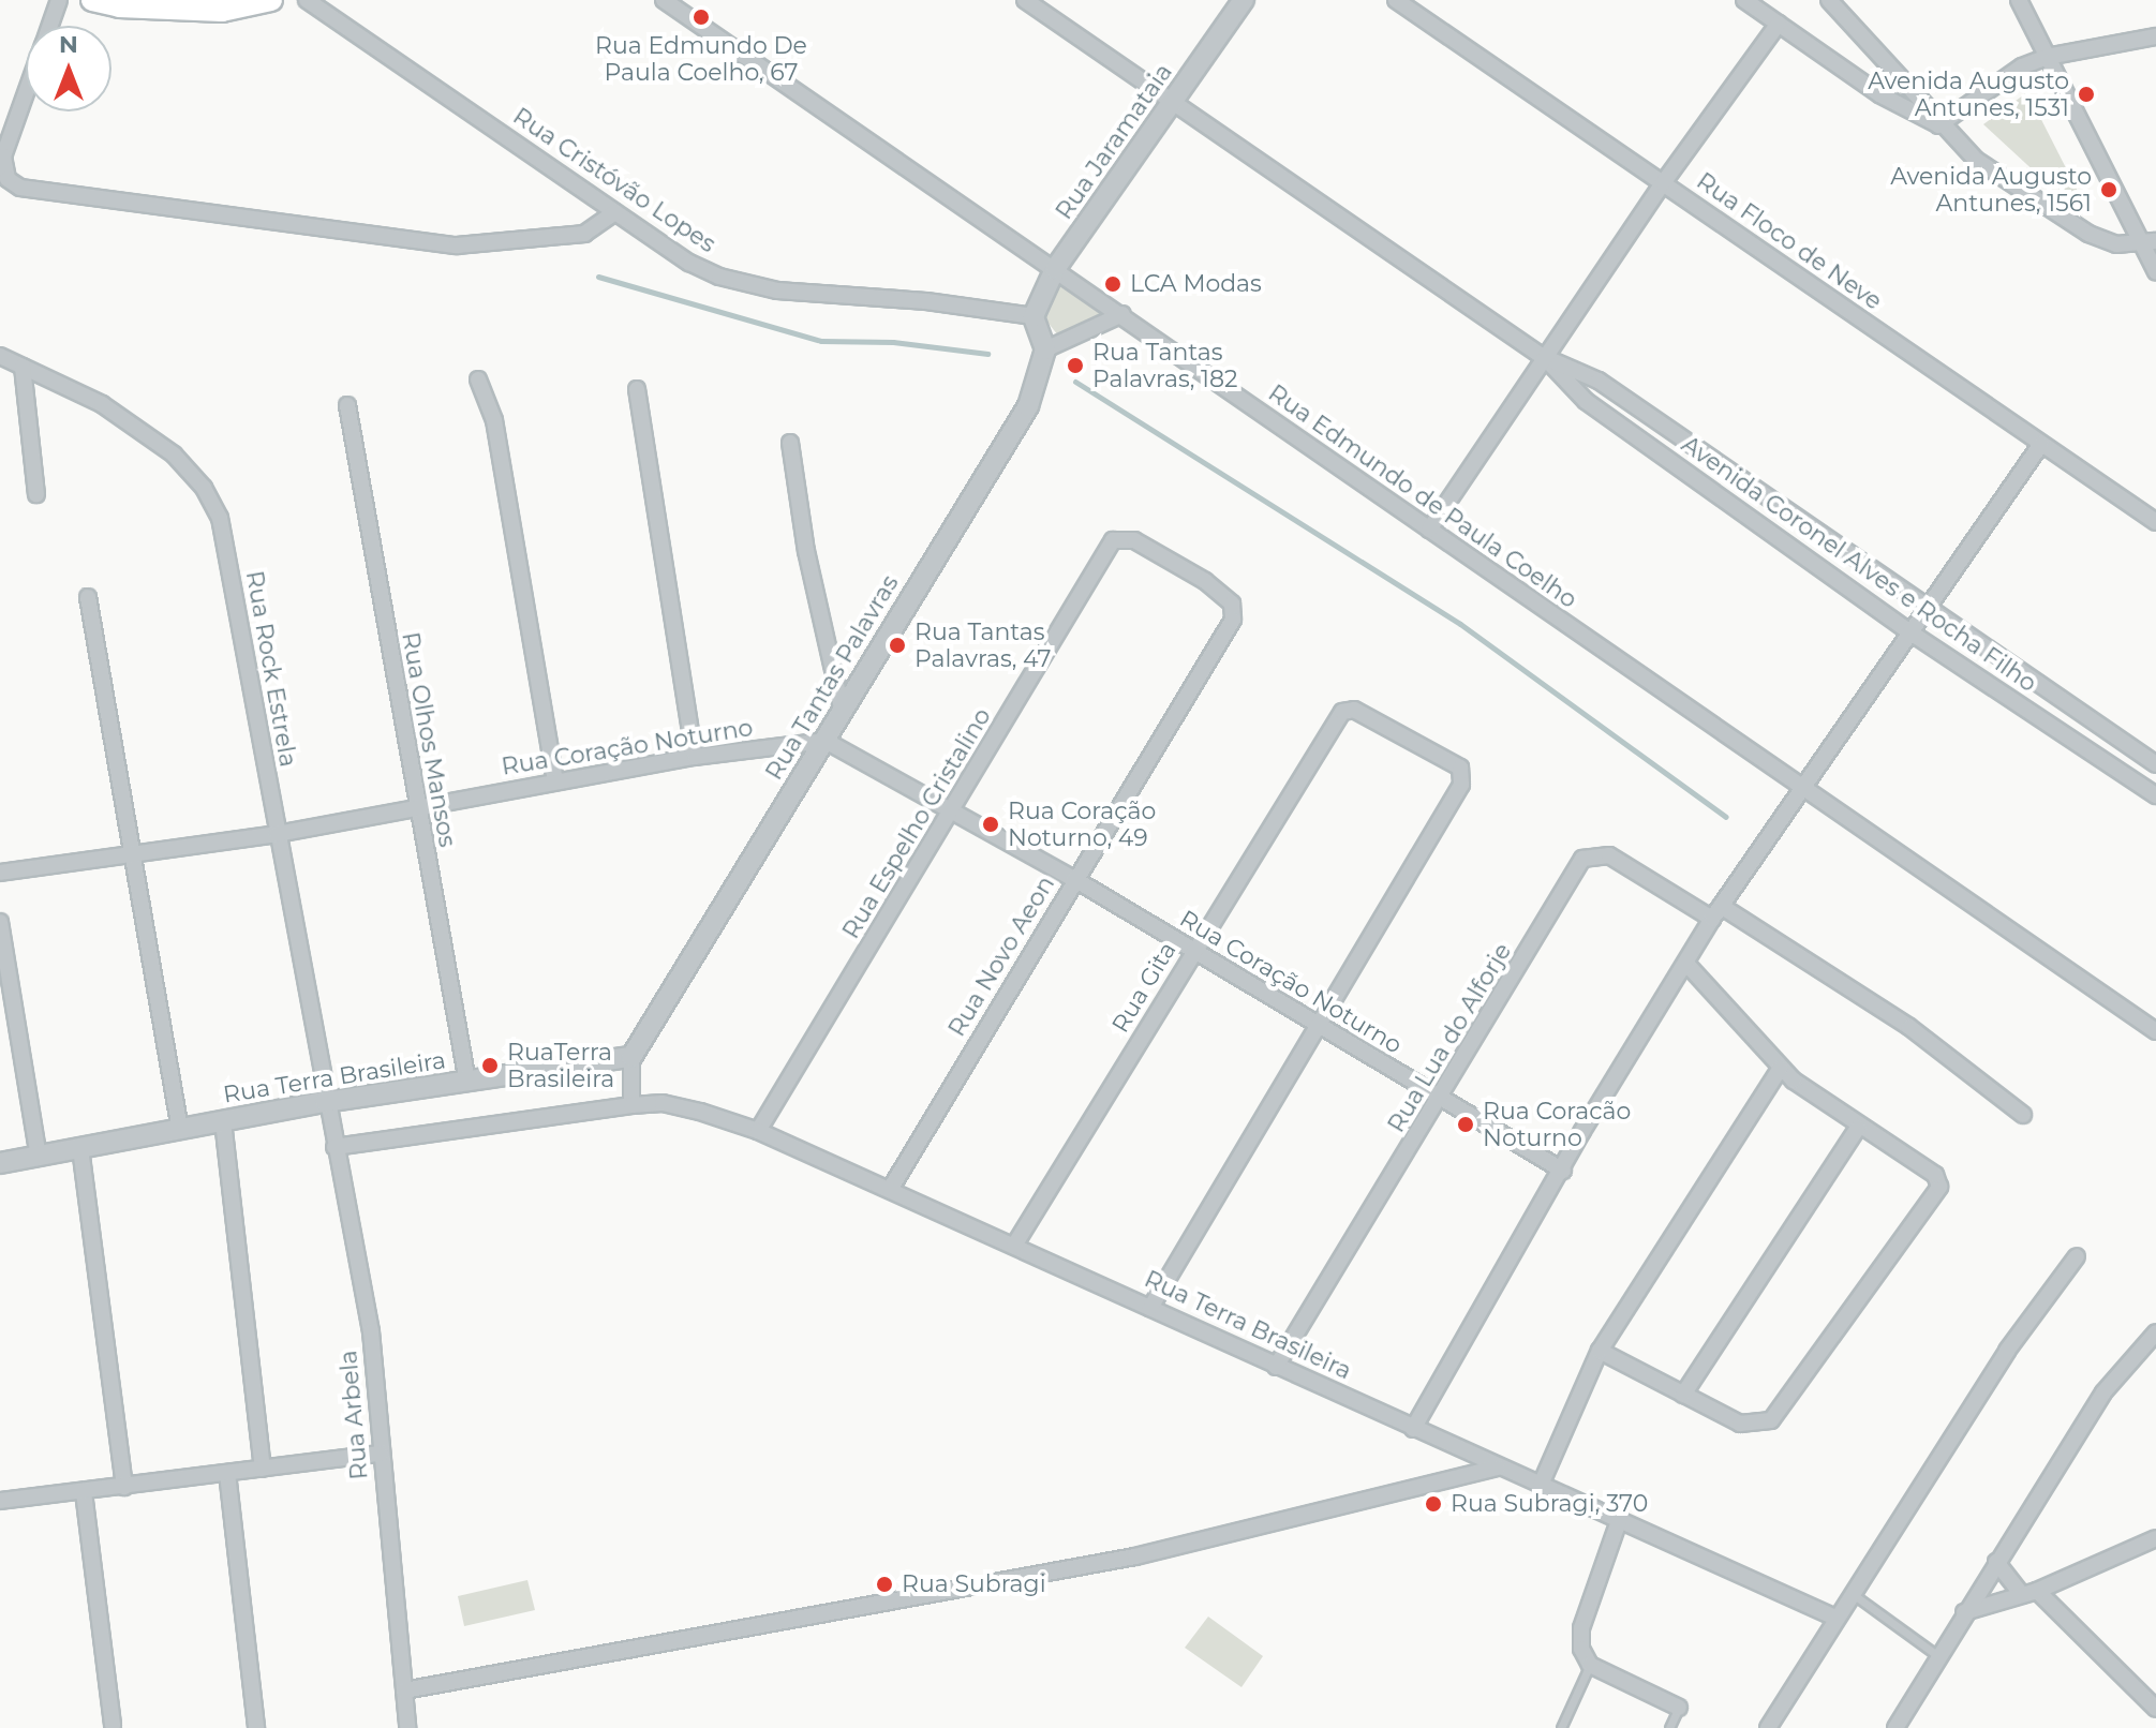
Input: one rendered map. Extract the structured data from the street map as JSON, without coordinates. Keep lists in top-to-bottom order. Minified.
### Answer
{"streets":{"street":["Rua Jaramataia","Rua Cristóvão Lopes","Rua Floco de Neve","Rua Edmundo de Paula Coelho","Avenida Coronel Alves e Rocha Filho","Rua Rock Estrela","Rua Tantas Palavras","Rua Olhos Mansos","Rua Coração Noturno","Rua Espelho Cristalino","Rua Novo Aeon","Rua Gita","Rua Lua do Alforje","Rua Terra Brasileira","Rua Arbela"]},"crossings":[["Rua Jaramataia","Rua Cristóvão Lopes"],["Rua Jaramataia","Rua Edmundo de Paula Coelho"],["Rua Jaramataia","Avenida Coronel Alves e Rocha Filho"],["Rua Rock Estrela","Rua Coração Noturno"],["Rua Rock Estrela","Rua Terra Brasileira"],["Rua Rock Estrela","Rua Arbela"],["Rua Tantas Palavras","Rua Coração Noturno"],["Rua Tantas Palavras","Rua Terra Brasileira"],["Rua Olhos Mansos","Rua Coração Noturno"],["Rua Olhos Mansos","Rua Terra Brasileira"],["Rua Coração Noturno","Rua Espelho Cristalino"],["Rua Coração Noturno","Rua Novo Aeon"],["Rua Coração Noturno","Rua Gita"],["Rua Coração Noturno","Rua Lua do Alforje"],["Rua Espelho Cristalino","Rua Novo Aeon"],["Rua Espelho Cristalino","Rua Terra Brasileira"],["Rua Novo Aeon","Rua Terra Brasileira"],["Rua Gita","Rua Terra Brasileira"],["Rua Lua do Alforje","Rua Terra Brasileira"],["Rua Terra Brasileira","Rua Arbela"]],"places":["Rua Edmundo De Paula Coelho, 67","Avenida Augusto Antunes, 1531","Avenida Augusto Antunes, 1561","LCA Modas","Rua Tantas Palavras, 182","Rua Tantas Palavras, 47","Rua Coração Noturno, 49","RuaTerra Brasileira","Rua Coracão Noturno","Rua Subragi, 370","Rua Subragi"],"north":"top"}
